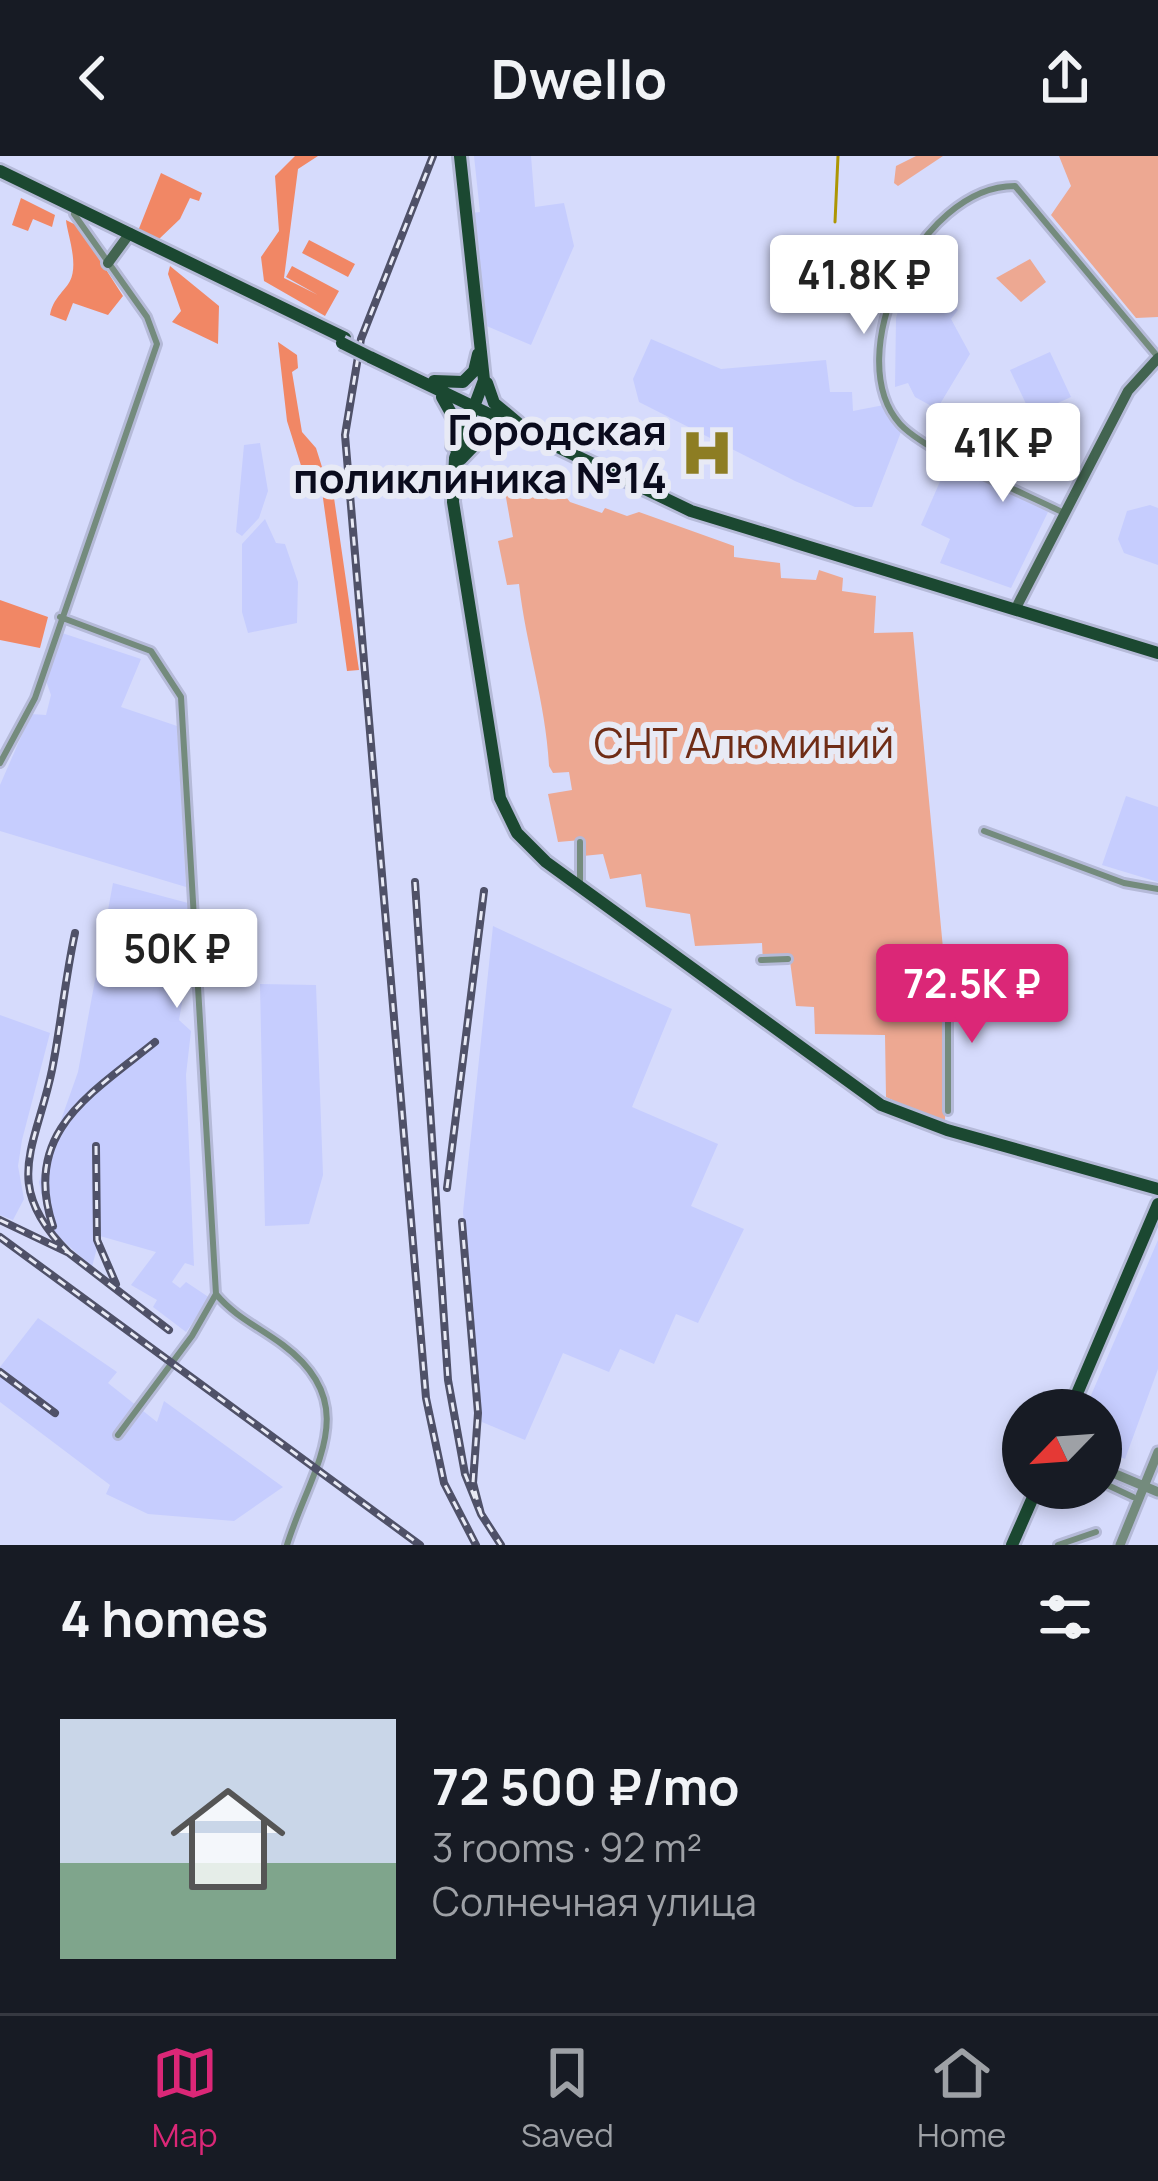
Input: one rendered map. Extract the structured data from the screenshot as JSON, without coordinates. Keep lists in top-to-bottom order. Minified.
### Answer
{"parks":["СНТ Алюминий"],"places":{"hospital":["Городская поликлиника №14"]},"north":"bottom left","page":{"header":"Dwello","price":["41.8K ₽","41K ₽","50K ₽","72.5K ₽"],"heading":"4 homes","list":[{"name":"72 500 ₽/mo","note":"3 rooms · 92 m² · Солнечная улица"}],"tabs":["Map","Saved","Home"]}}
